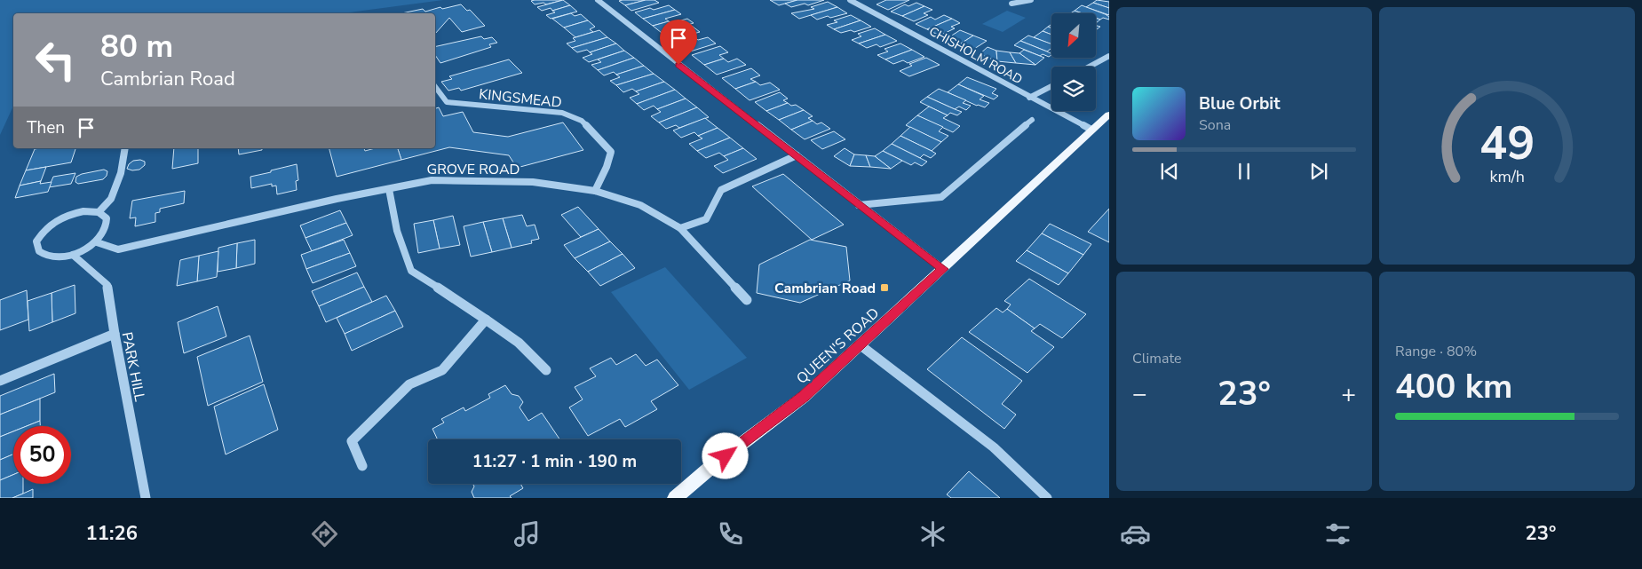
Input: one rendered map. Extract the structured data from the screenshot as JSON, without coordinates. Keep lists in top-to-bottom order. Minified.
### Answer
{"streets":{"main road":["QUEEN'S ROAD"],"street":["CHISHOLM ROAD","KINGSMEAD","GROVE ROAD","PARK HILL"]},"crossings":[["CHISHOLM ROAD","QUEEN'S ROAD"],["KINGSMEAD","GROVE ROAD"]],"places":{"transit":["Cambrian Road"]},"north":"bottom left","page":{"turn":["80 m","Cambrian Road"],"song":["Blue Orbit","Sona"],"then":"Then","tile":["Climate",["Range · 80%","400 km"]],"heat":["−","23°","+"],"limit":"50","trip":"11:27 · 1 min · 190 m","tabs":["11:26","23°"],"gauge":["49","km/h"]}}
